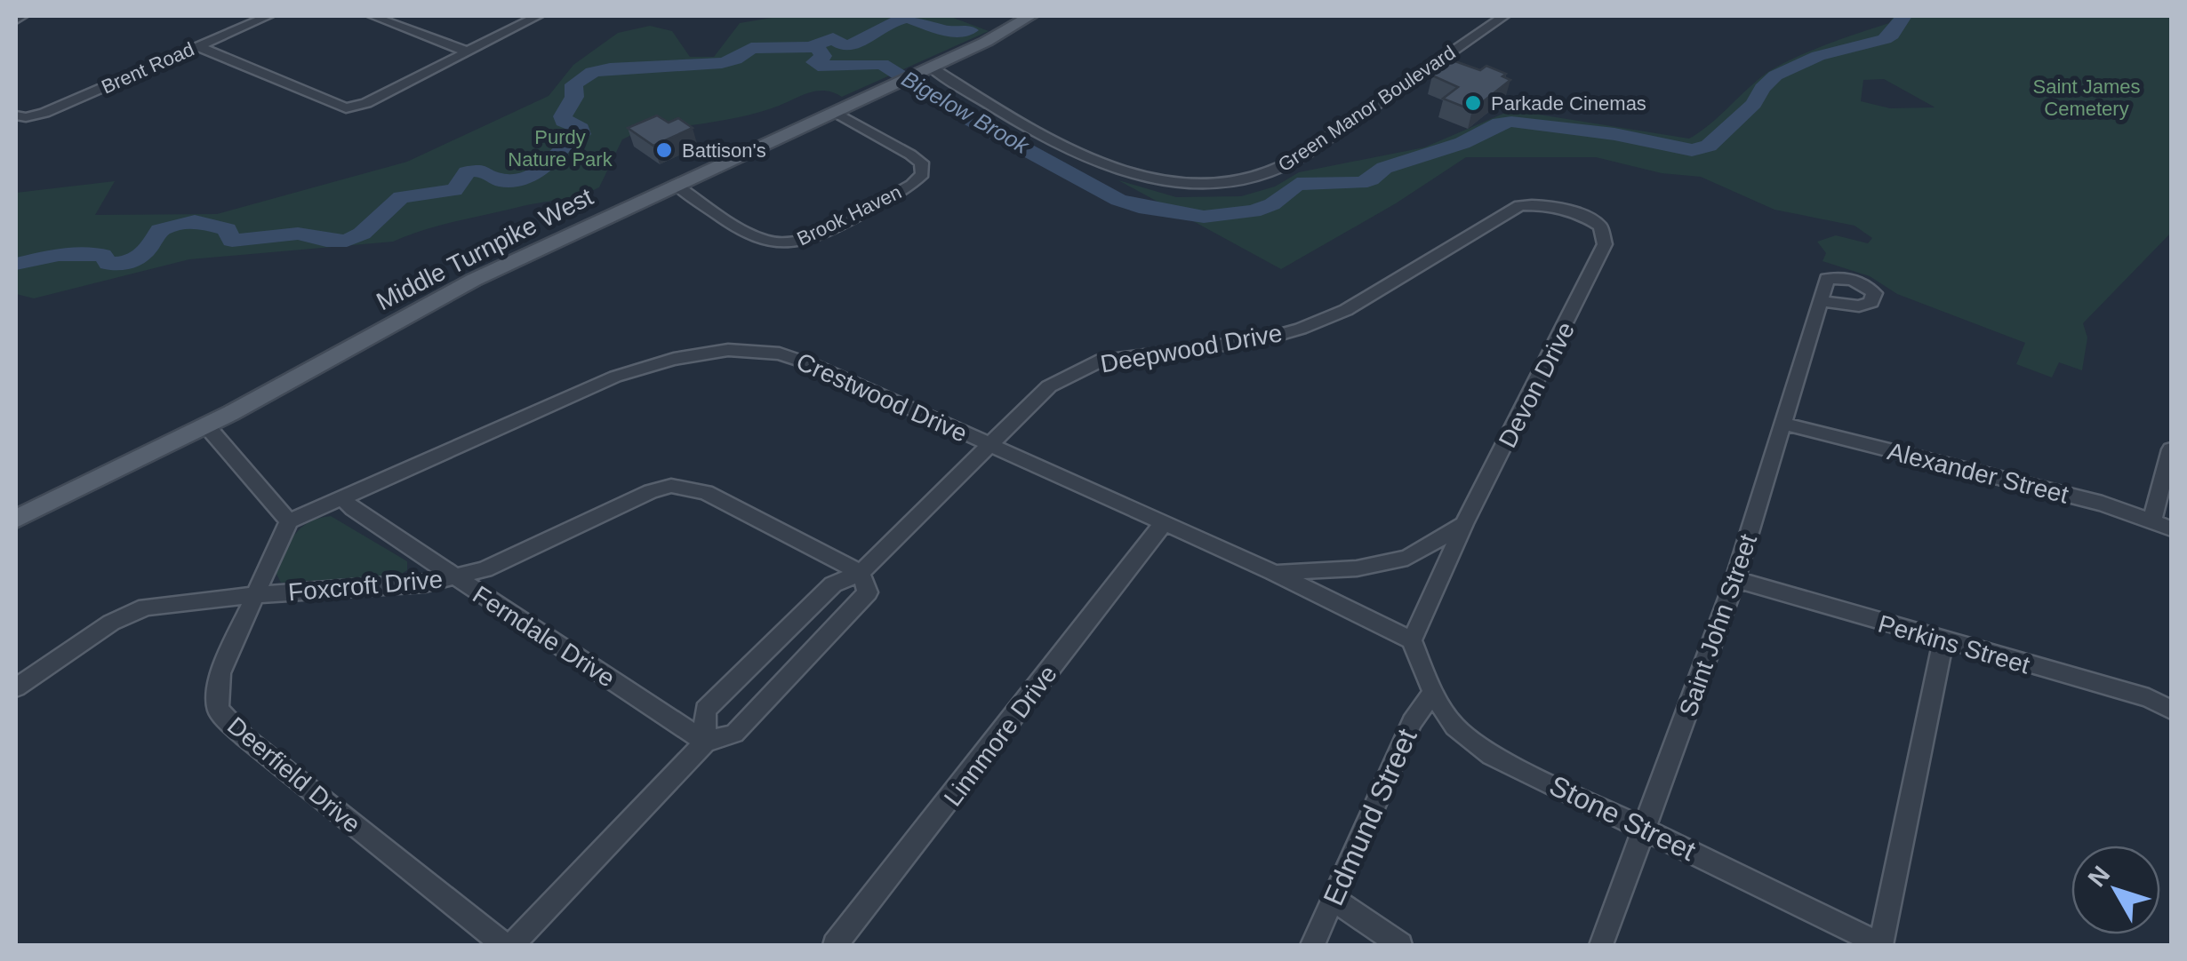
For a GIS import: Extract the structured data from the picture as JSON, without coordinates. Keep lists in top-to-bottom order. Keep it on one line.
{"streets":{"main road":["Middle Turnpike West"],"street":["Brent Road","Green Manor Boulevard","Brook Haven","Deepwood Drive","Devon Drive","Crestwood Drive","Alexander Street","Foxcroft Drive","Saint John Street","Ferndale Drive","Perkins Street","Linnmore Drive","Deerfield Drive","Edmund Street","Stone Street"]},"crossings":[["Green Manor Boulevard","Middle Turnpike West"],["Brook Haven","Middle Turnpike West"],["Deepwood Drive","Devon Drive"],["Deepwood Drive","Crestwood Drive"],["Deepwood Drive","Foxcroft Drive"],["Deepwood Drive","Ferndale Drive"],["Devon Drive","Crestwood Drive"],["Devon Drive","Stone Street"],["Crestwood Drive","Ferndale Drive"],["Crestwood Drive","Linnmore Drive"],["Crestwood Drive","Deerfield Drive"],["Crestwood Drive","Stone Street"],["Alexander Street","Saint John Street"],["Foxcroft Drive","Ferndale Drive"],["Foxcroft Drive","Deerfield Drive"],["Saint John Street","Perkins Street"],["Saint John Street","Stone Street"],["Edmund Street","Stone Street"]],"water":["Bigelow Brook"],"parks":["Saint James Cemetery","Purdy Nature Park"],"places":["Parkade Cinemas","Battison's"],"north":"top left"}
